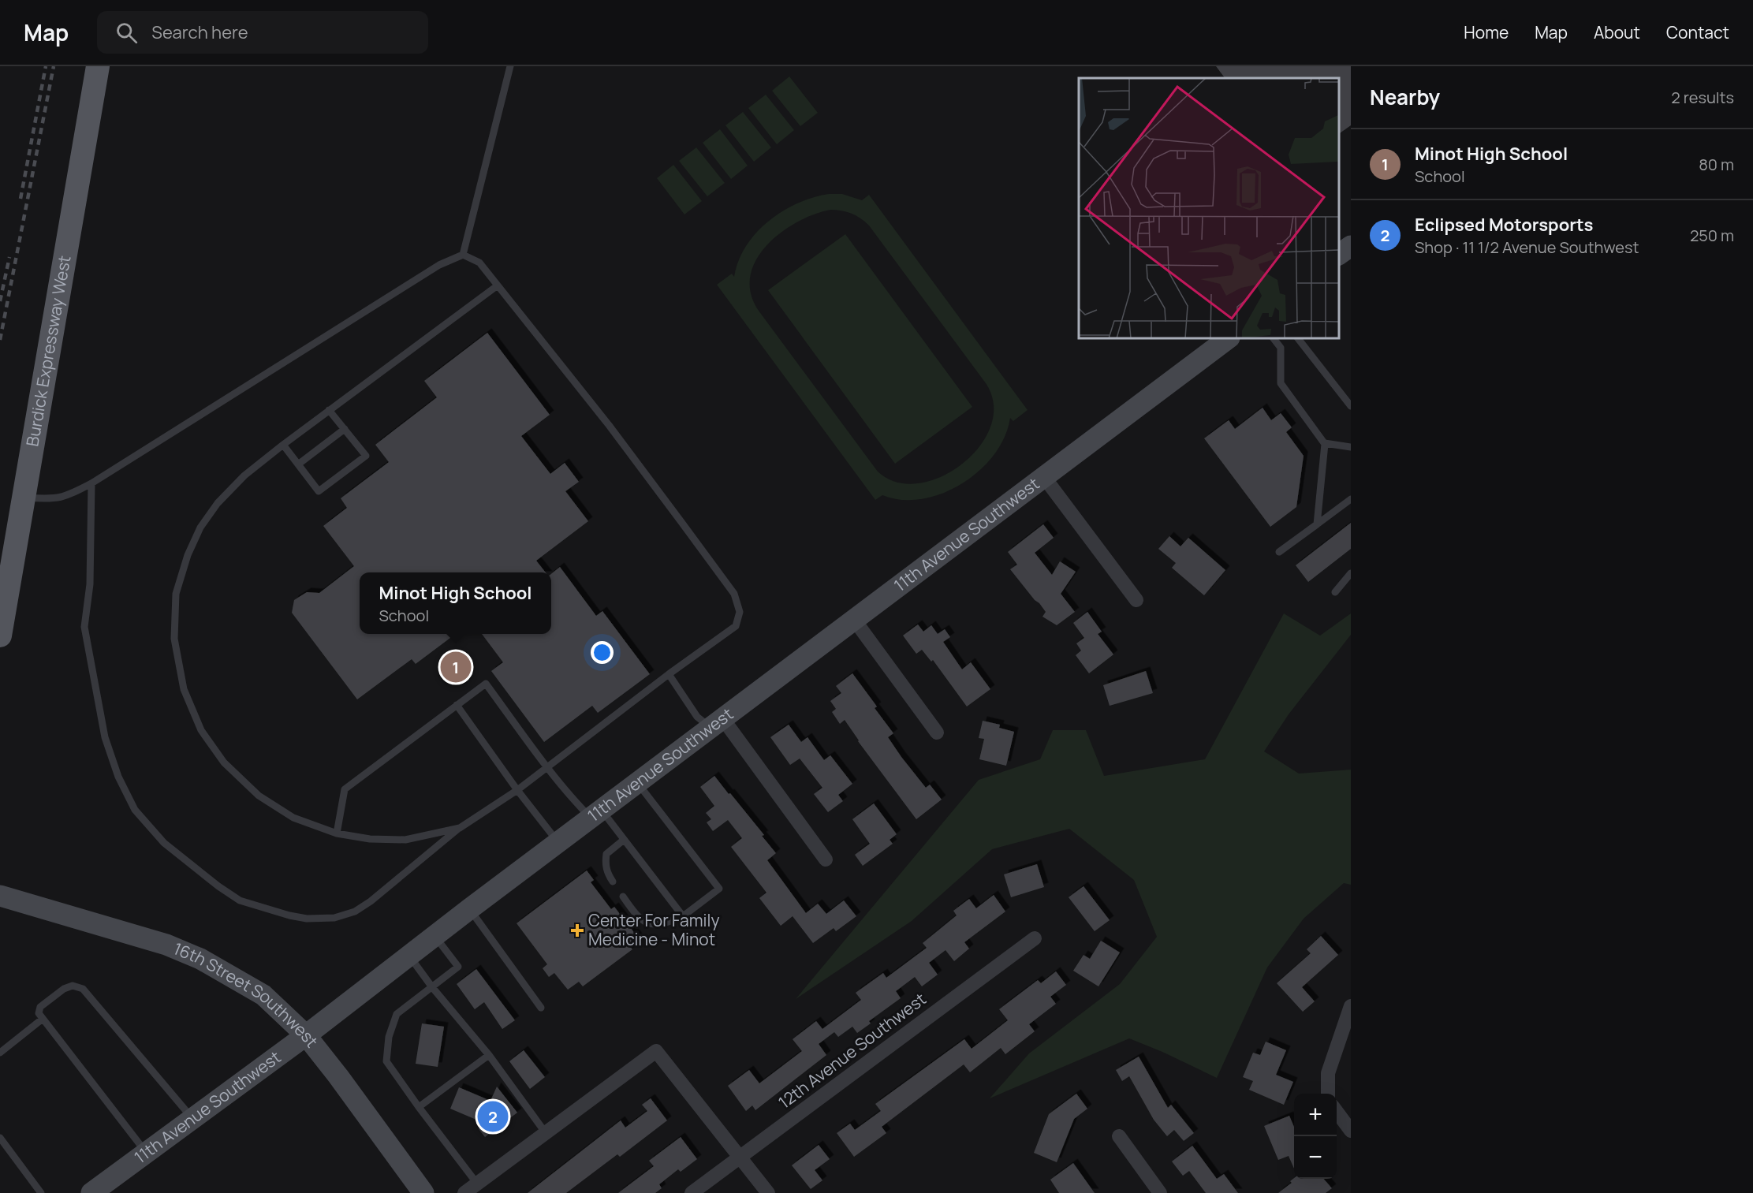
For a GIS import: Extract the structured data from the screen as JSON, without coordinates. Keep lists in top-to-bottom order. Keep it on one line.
{"streets":{"main road":["Burdick Expressway West"],"street":["11th Avenue Southwest","16th Street Southwest","12th Avenue Southwest"]},"crossings":[["11th Avenue Southwest","16th Street Southwest"]],"places":{"health":["Center For Family Medicine - Minot"]},"page":{"header":"Map","search":"Search here","nav":["Home","Map","About","Contact"],"heading":["Nearby","2 results"],"list":[{"mark":"1","name":"Minot High School","note":"School","value":"80 m"},{"mark":"2","name":"Eclipsed Motorsports","note":"Shop · 11 1/2 Avenue Southwest","value":"250 m"}],"popup":["Minot High School","School"],"pins":["1","2"],"map_buttons":["+","−"]}}
